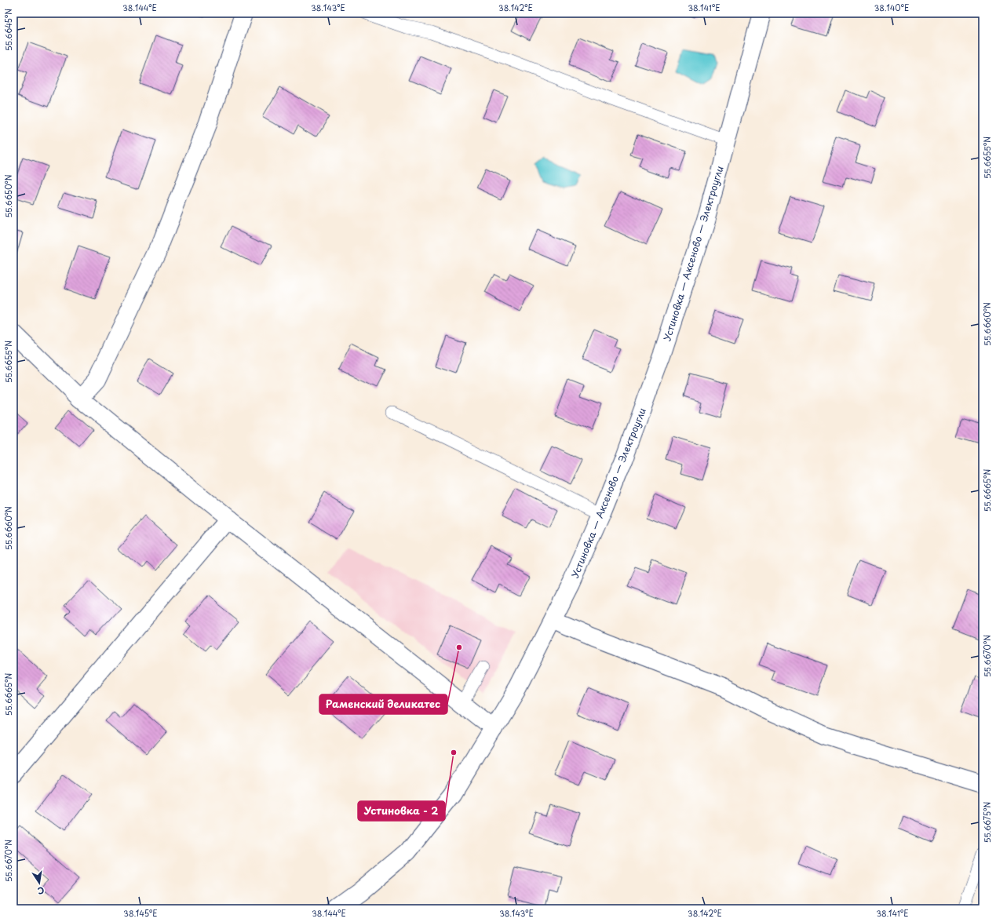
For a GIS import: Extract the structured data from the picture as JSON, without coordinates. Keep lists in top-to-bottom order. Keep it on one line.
{"streets":{"street":["Устиновка — Аксеново — Электроугли"]},"places":["Раменский деликатес","Устиновка - 2"],"north":"bottom","coordinates":["38.144°E","38.143°E","38.142°E","38.141°E","38.140°E","55.6645°N","55.6655°N","55.6650°N","55.6660°N","55.6665°N","55.6670°N","55.6675°N","38.145°E"]}
